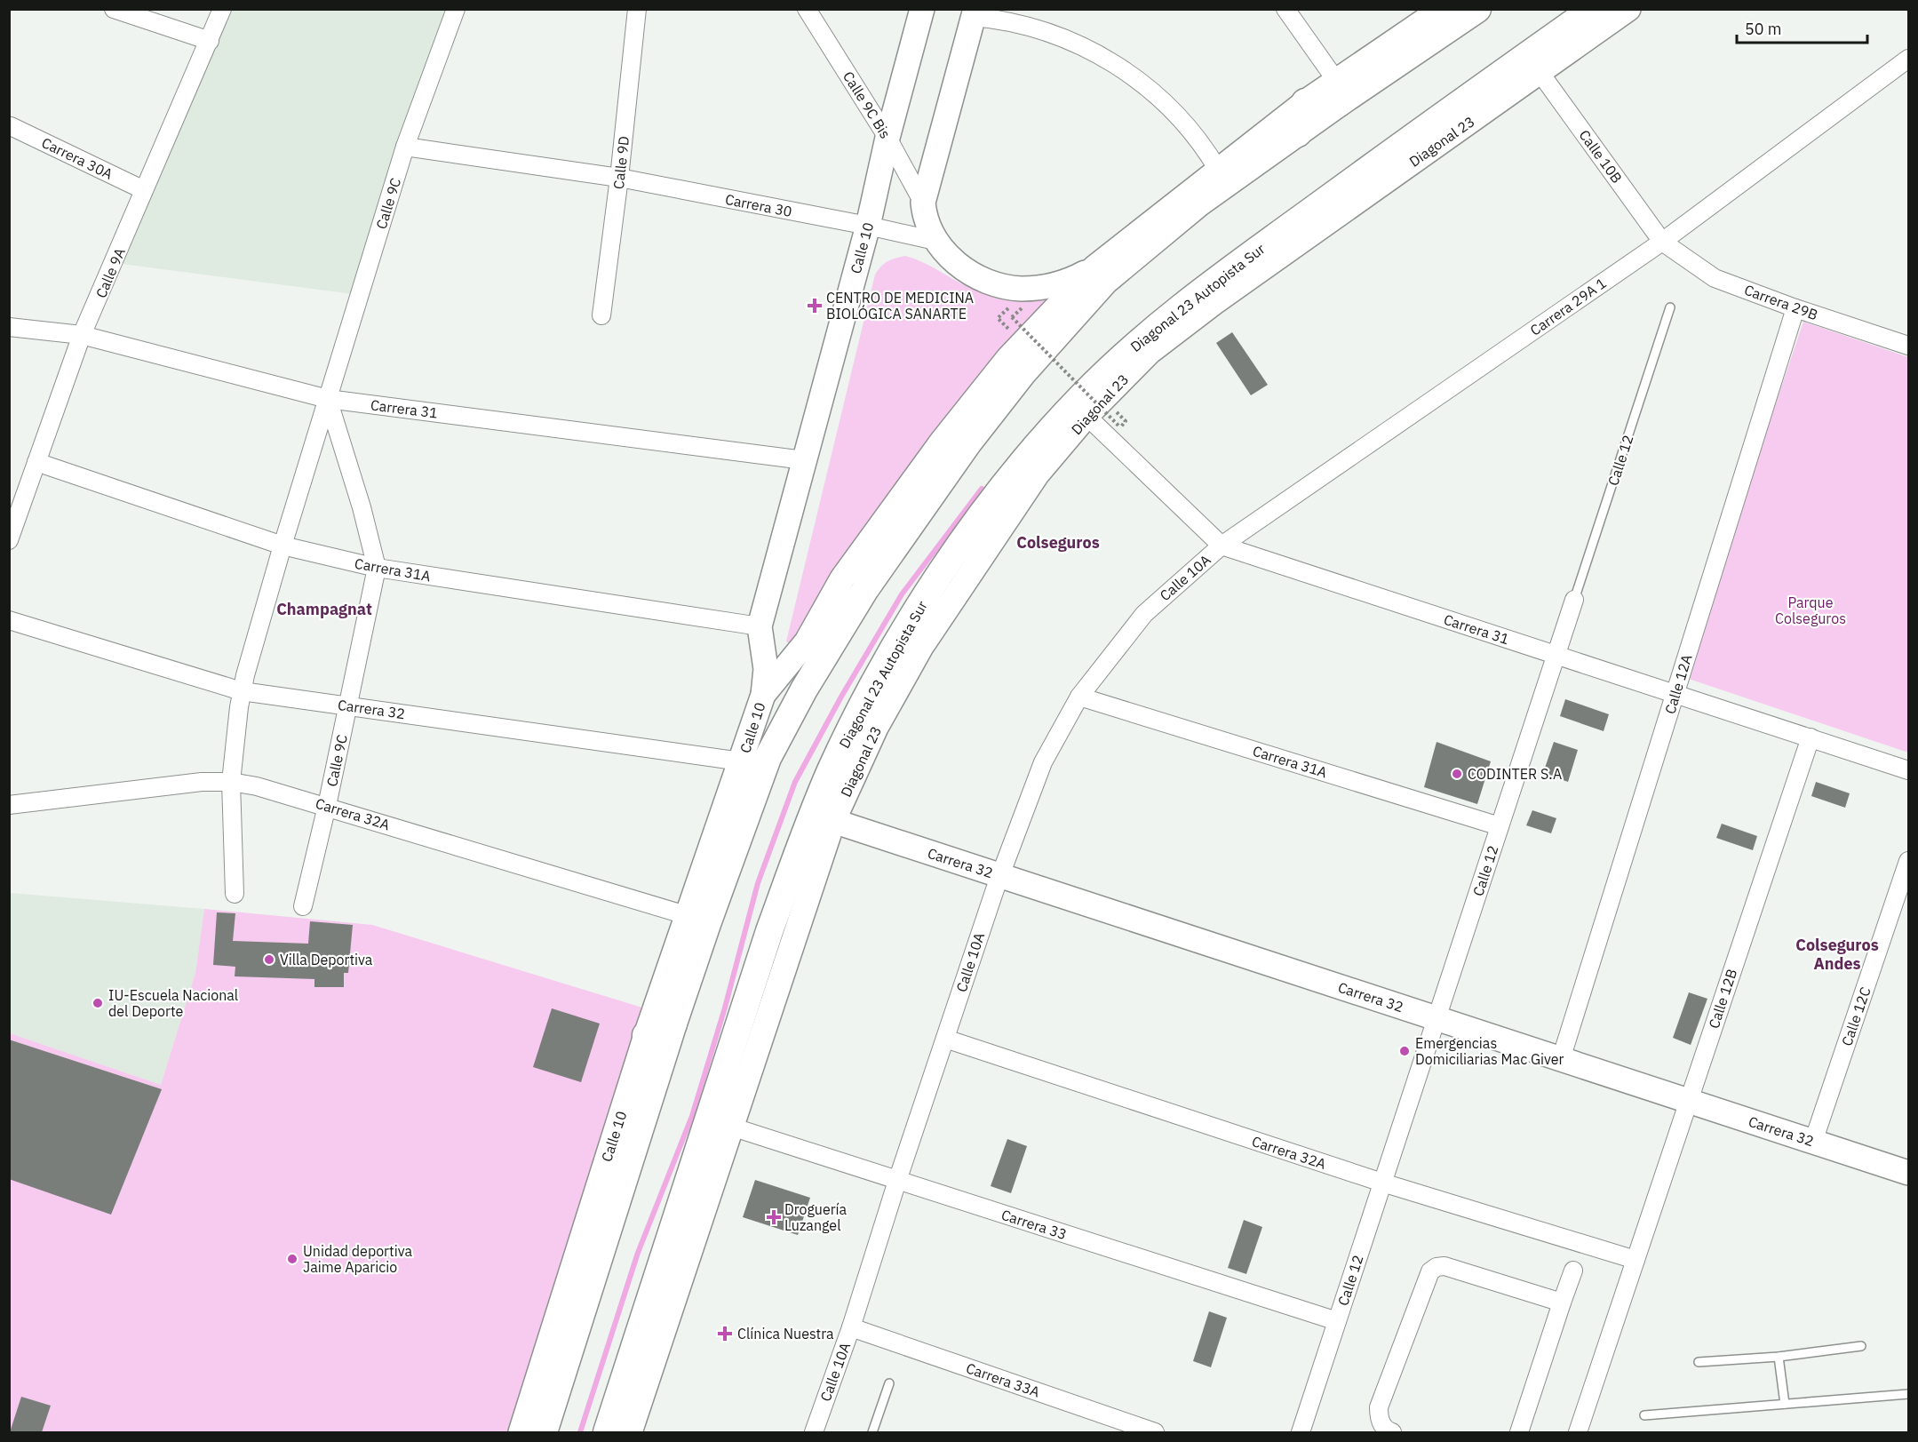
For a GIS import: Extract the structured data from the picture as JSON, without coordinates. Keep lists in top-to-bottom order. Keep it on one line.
{"streets":{"main road":["Calle 10","Diagonal 23 Autopista Sur"],"street":["Calle 9C Bis","Diagonal 23","Calle 10B","Carrera 30A","Calle 9D","Calle 9C","Carrera 30","Calle 9A","Carrera 29B","Carrera 29A 1","Carrera 31","Calle 12","Carrera 31A","Calle 10A","Calle 12A","Carrera 32","Carrera 32A","Calle 12B","Calle 12C","Carrera 33","Carrera 33A"]},"crossings":[["Calle 9C Bis","Calle 10"],["Diagonal 23","Calle 10B"],["Diagonal 23","Diagonal 23 Autopista Sur"],["Diagonal 23","Carrera 31"],["Diagonal 23","Carrera 32"],["Calle 10B","Carrera 29B"],["Calle 10B","Carrera 29A 1"],["Carrera 30A","Calle 9A"],["Calle 9D","Carrera 30"],["Calle 9C","Carrera 30"],["Calle 9C","Carrera 31"],["Calle 9C","Carrera 31A"],["Calle 9C","Carrera 32"],["Calle 9C","Carrera 32A"],["Carrera 30","Calle 10"],["Calle 10","Carrera 31"],["Calle 10","Carrera 31A"],["Calle 10","Carrera 32"],["Calle 10","Carrera 32A"],["Calle 9A","Carrera 31"],["Calle 9A","Carrera 31A"],["Carrera 29B","Carrera 29A 1"],["Carrera 29B","Calle 12A"],["Carrera 29A 1","Carrera 31"],["Carrera 29A 1","Calle 10A"],["Carrera 31","Calle 12"],["Carrera 31","Calle 10A"],["Carrera 31","Calle 12A"],["Carrera 31","Calle 12B"],["Calle 12","Carrera 31A"],["Calle 12","Carrera 32"],["Calle 12","Carrera 32A"],["Calle 12","Carrera 33"],["Carrera 31A","Calle 10A"],["Calle 10A","Carrera 32"],["Calle 10A","Carrera 32A"],["Calle 10A","Carrera 33"],["Calle 10A","Carrera 33A"],["Calle 12A","Carrera 32"],["Carrera 32","Calle 12B"],["Carrera 32","Calle 12C"],["Carrera 32A","Calle 12B"]],"districts":["Colseguros","Champagnat","Colseguros Andes"],"parks":["Parque Colseguros"],"places":{"health":["CENTRO DE MEDICINA BIOLÓGICA SANARTE","Droguería Luzangel","Clínica Nuestra"],"other":["CODINTER S.A","Villa Deportiva","IU-Escuela Nacional del Deporte","Emergencias Domiciliarias Mac Giver","Unidad deportiva Jaime Aparicio"]},"scale_bar":"50 m"}
